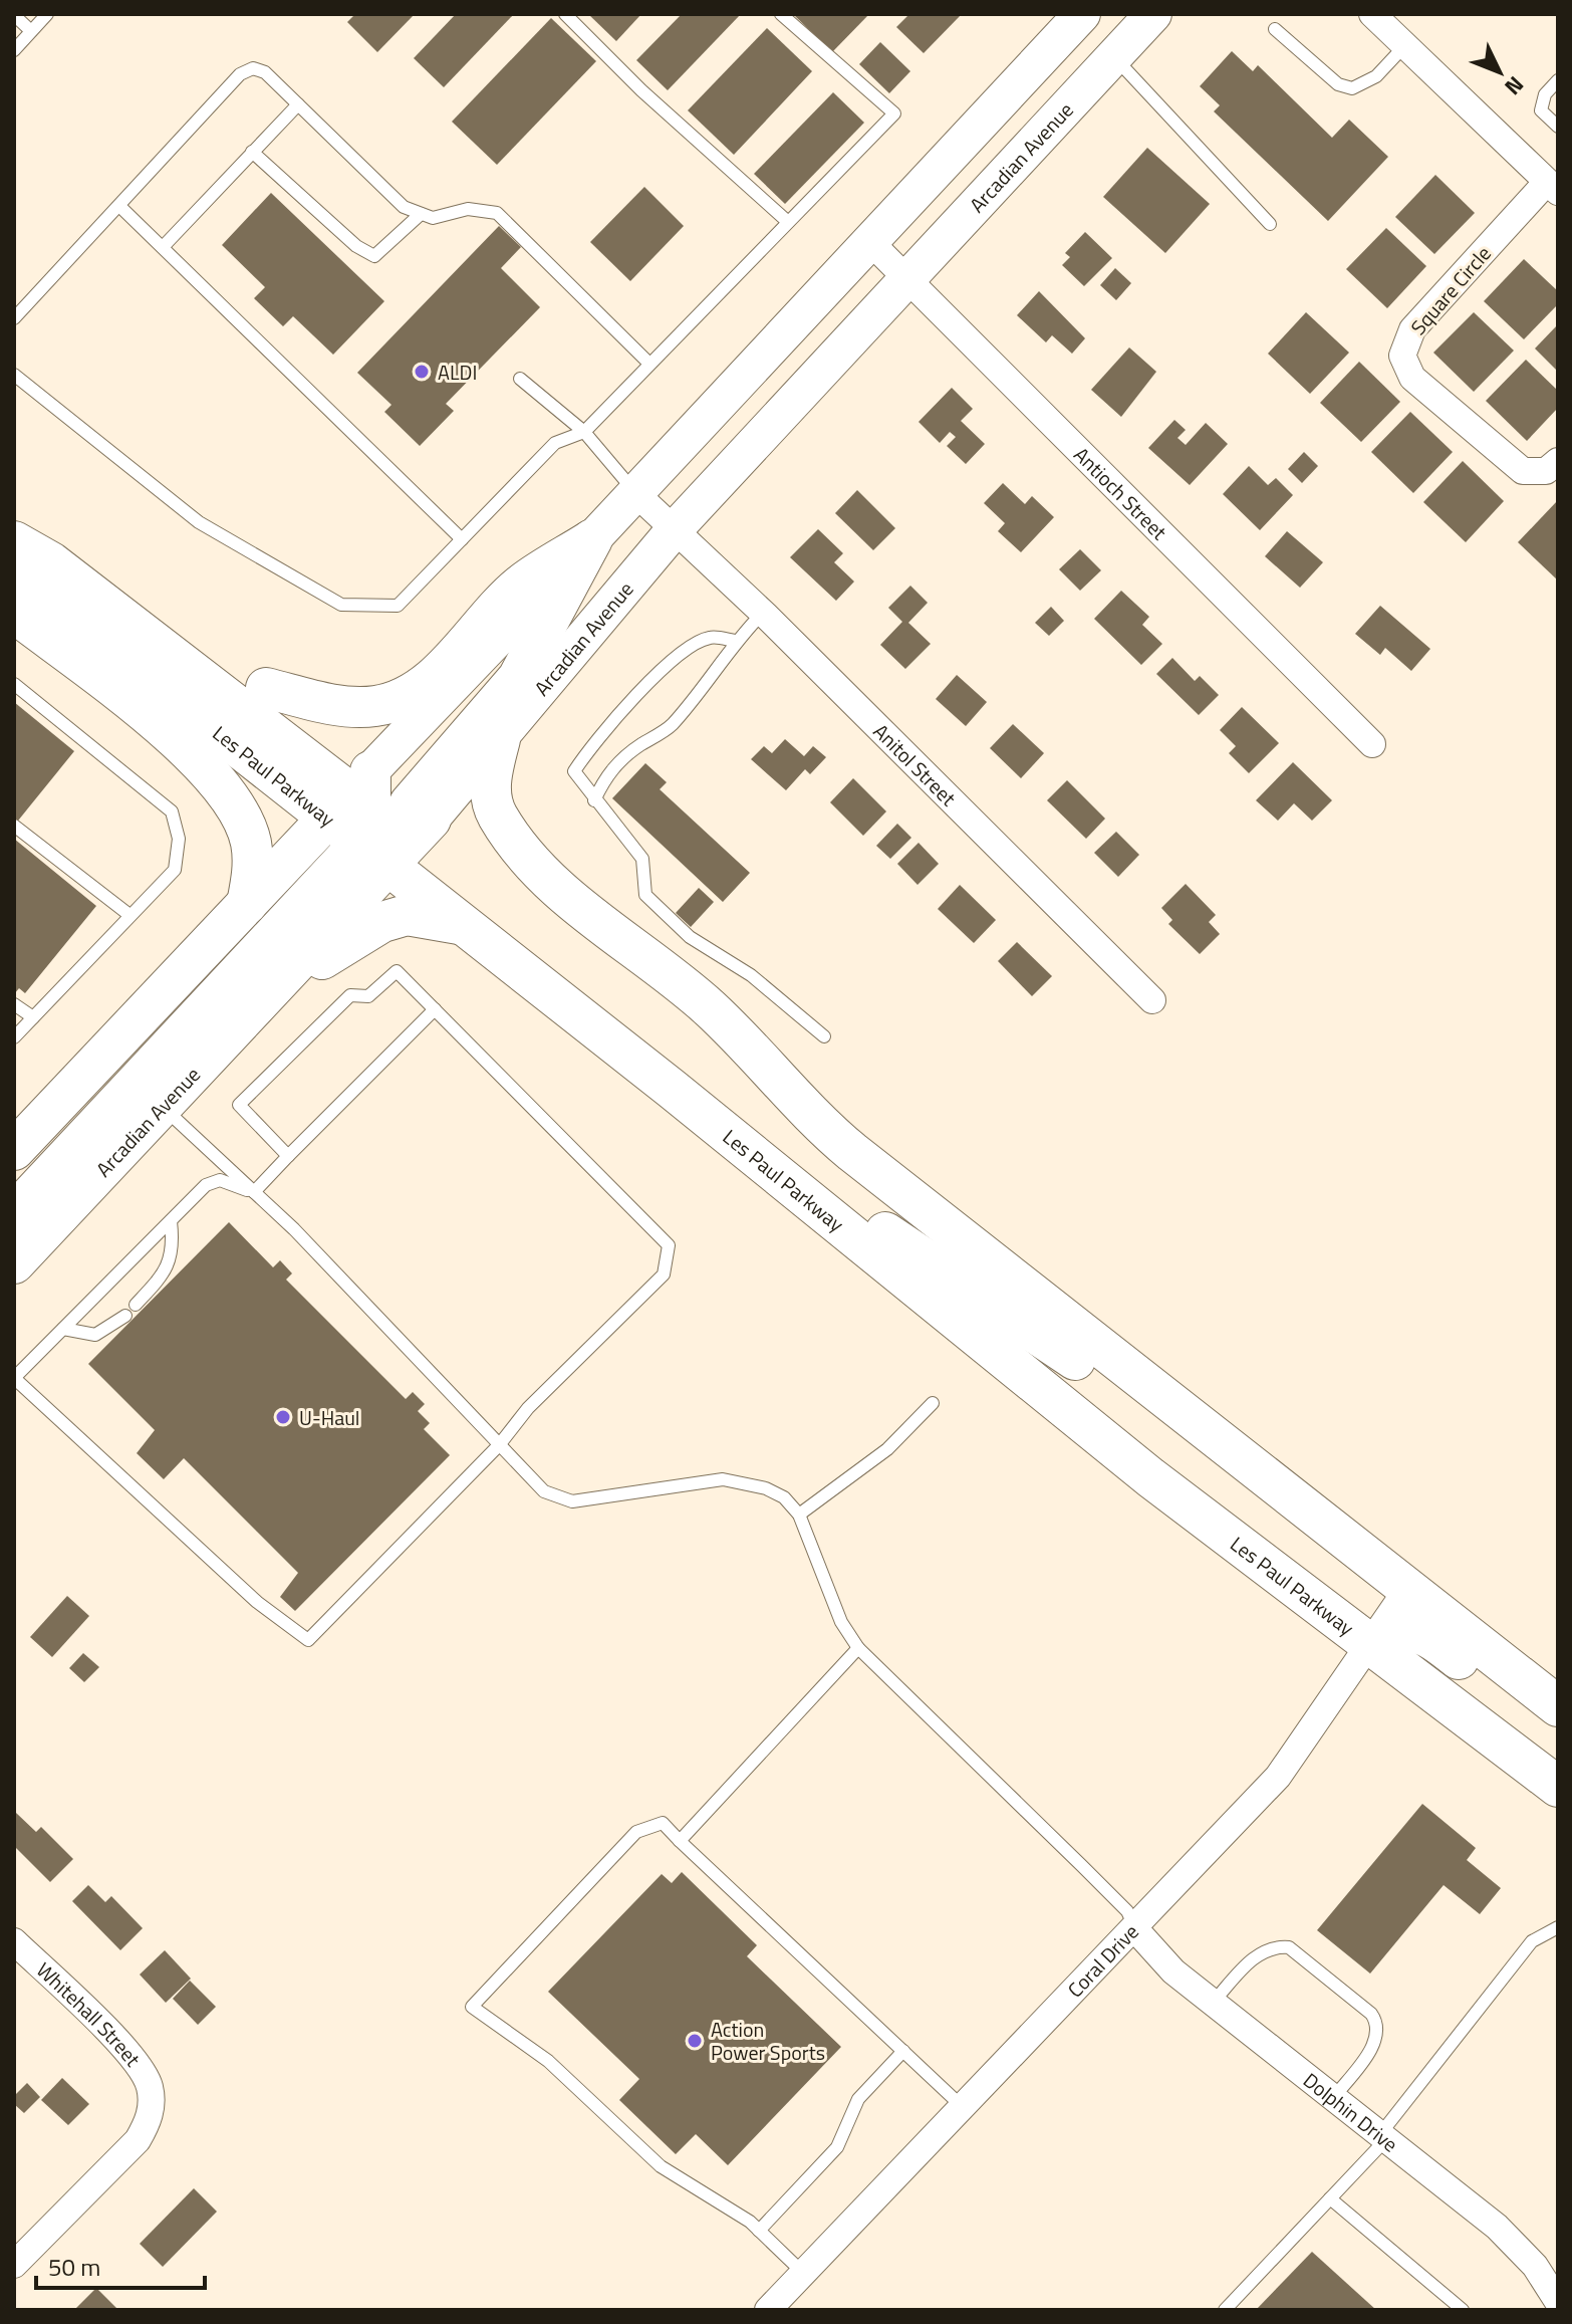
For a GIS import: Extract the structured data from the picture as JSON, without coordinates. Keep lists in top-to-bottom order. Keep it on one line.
{"streets":{"main road":["Arcadian Avenue","Les Paul Parkway"],"street":["Square Circle","Antioch Street","Anitol Street","Coral Drive","Whitehall Street","Dolphin Drive"]},"crossings":[["Arcadian Avenue","Antioch Street"],["Arcadian Avenue","Anitol Street"],["Arcadian Avenue","Les Paul Parkway"],["Les Paul Parkway","Coral Drive"],["Coral Drive","Dolphin Drive"]],"places":["ALDI","U-Haul","Action Power Sports"],"scale_bar":"50 m","north":"bottom right"}
